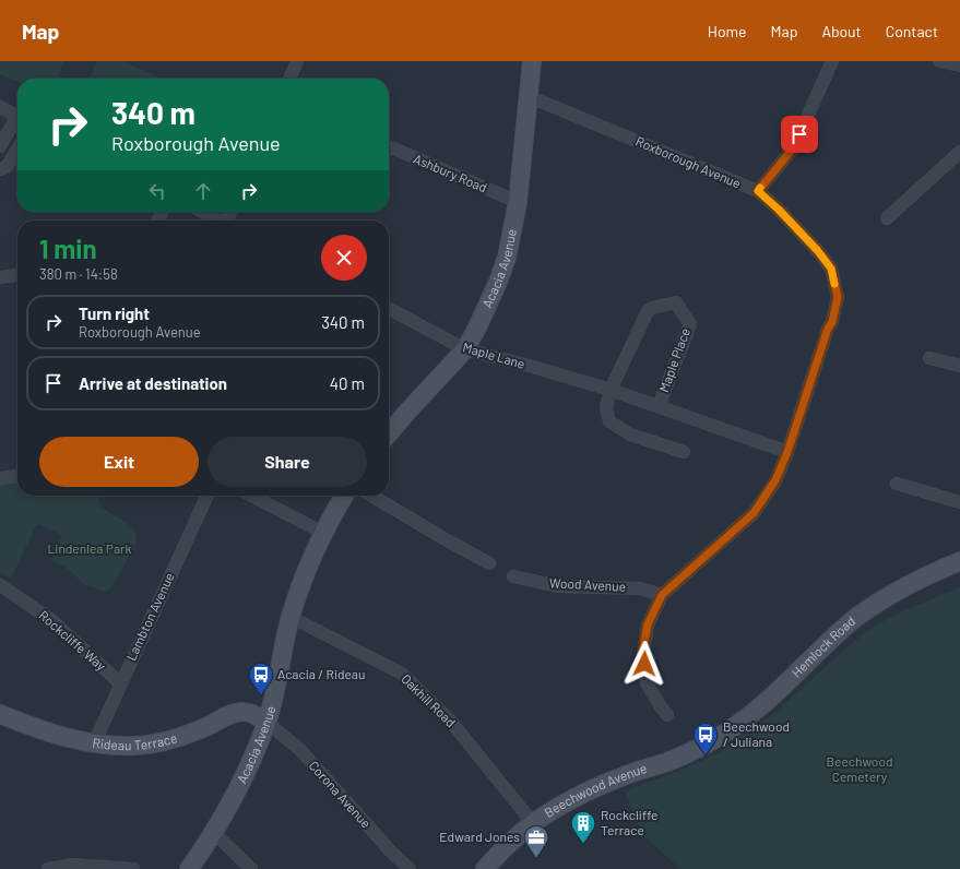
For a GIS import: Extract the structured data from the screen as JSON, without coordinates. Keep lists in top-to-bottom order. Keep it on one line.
{"streets":{"street":["Roxborough Avenue","Ashbury Road","Acacia Avenue","Maple Lane","Maple Place","Wood Avenue","Lambton Avenue","Rockcliffe Way","Hemlock Road","Oakhill Road","Rideau Terrace","Beechwood Avenue","Corona Avenue"]},"crossings":[["Roxborough Avenue","Acacia Avenue"],["Ashbury Road","Acacia Avenue"],["Acacia Avenue","Maple Lane"],["Acacia Avenue","Oakhill Road"],["Acacia Avenue","Rideau Terrace"],["Acacia Avenue","Corona Avenue"],["Maple Lane","Maple Place"],["Lambton Avenue","Rockcliffe Way"],["Lambton Avenue","Rideau Terrace"],["Hemlock Road","Beechwood Avenue"],["Oakhill Road","Beechwood Avenue"],["Rideau Terrace","Corona Avenue"]],"parks":["Lindenlea Park","Beechwood Cemetery"],"places":{"bus stop":["Acacia / Rideau","Beechwood / Juliana"],"building":["Rockcliffe Terrace"],"office":["Edward Jones"]},"page":{"header":"Map","nav":["Home","Map","About","Contact"],"turn":["340 m","Roxborough Avenue"],"heading":["1 min","380 m · 14:58"],"list":[{"name":"Turn right","note":"Roxborough Avenue","value":"340 m"},{"name":"Arrive at destination","value":"40 m"}],"buttons":["Exit","Share"]}}
